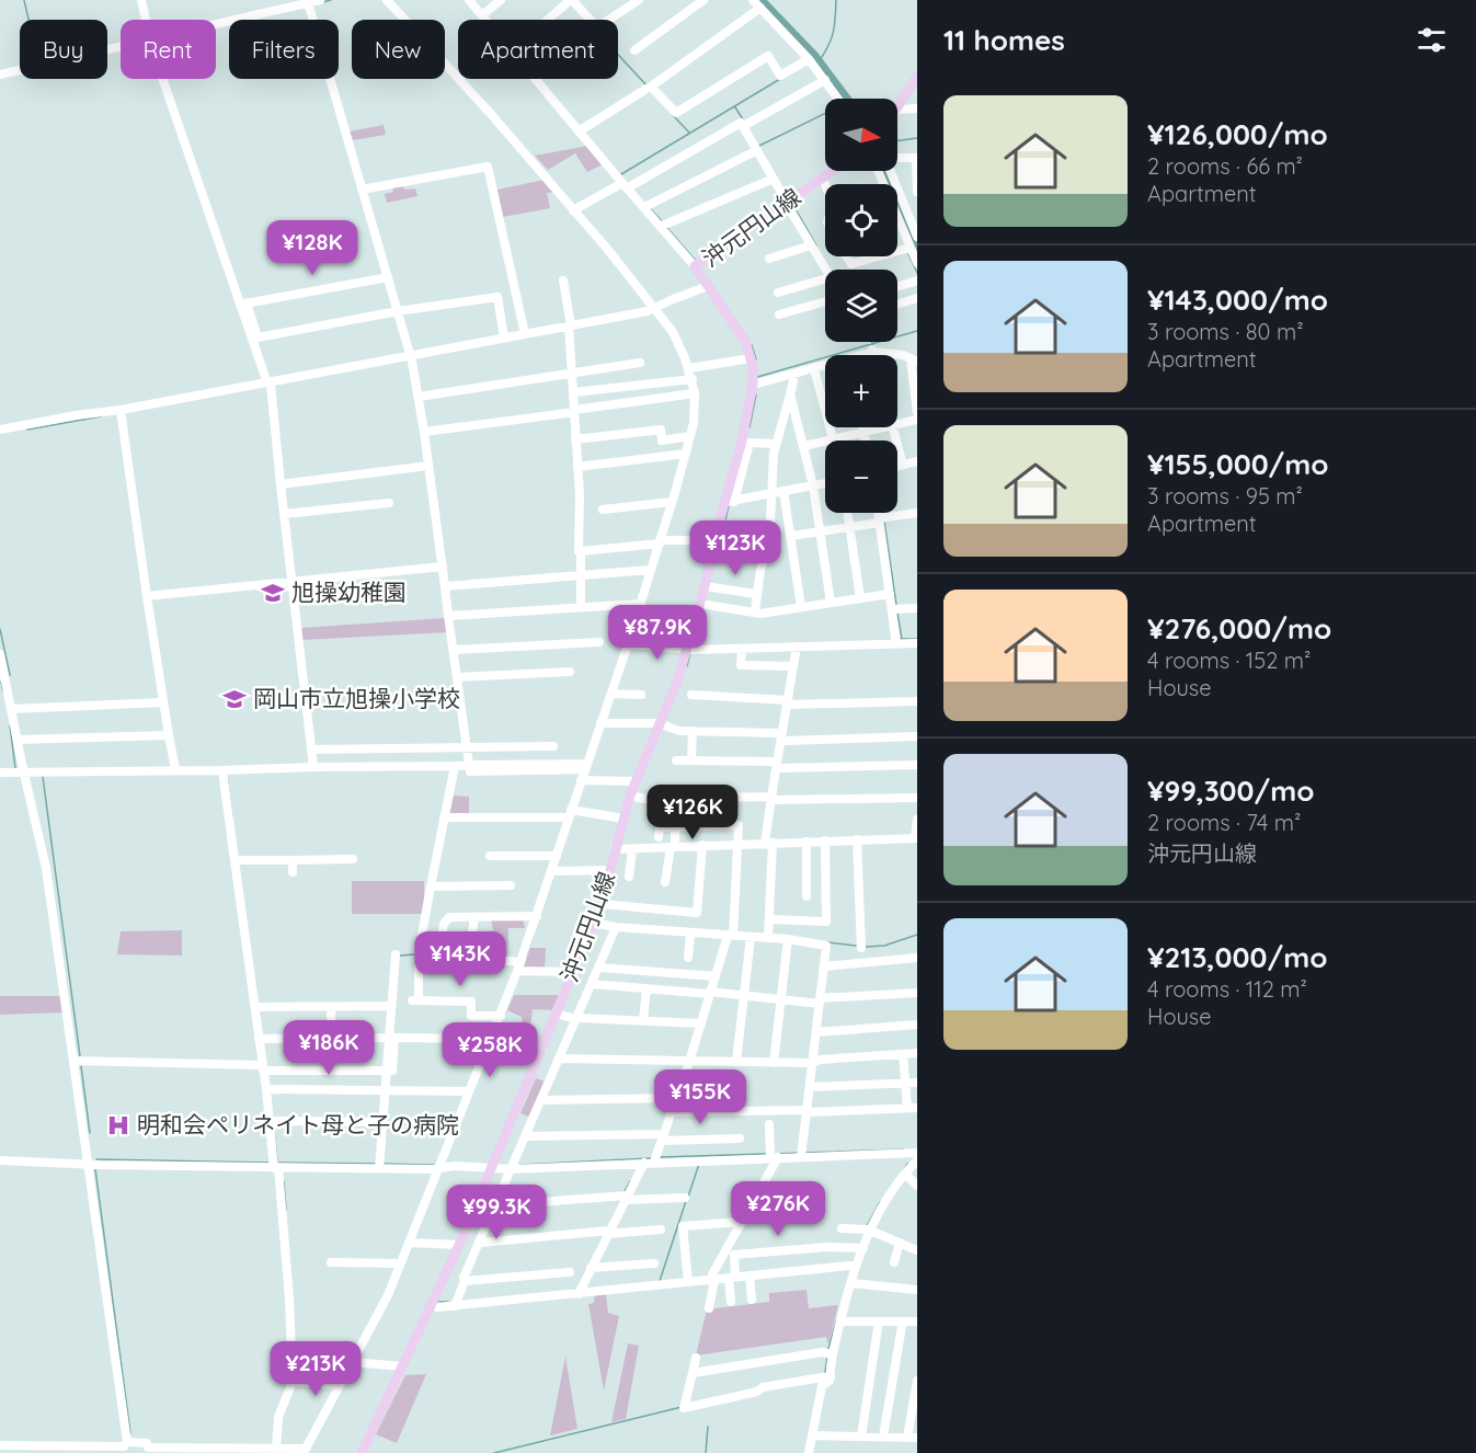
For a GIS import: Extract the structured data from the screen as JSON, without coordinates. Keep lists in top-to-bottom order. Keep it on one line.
{"streets":{"main road":["沖元円山線"]},"places":{"school or university":["旭操幼稚園","岡山市立旭操小学校"],"hospital":["明和会ペリネイト母と子の病院"]},"north":"right","page":{"heading":"11 homes","chip":["Buy","Rent","Filters","New","Apartment"],"list":[{"name":"¥126,000/mo","note":"2 rooms · 66 m² · Apartment"},{"name":"¥143,000/mo","note":"3 rooms · 80 m² · Apartment"},{"name":"¥155,000/mo","note":"3 rooms · 95 m² · Apartment"},{"name":"¥276,000/mo","note":"4 rooms · 152 m² · House"},{"name":"¥99,300/mo","note":"2 rooms · 74 m² · 沖元円山線"},{"name":"¥213,000/mo","note":"4 rooms · 112 m² · House"}],"map_buttons":["+","−"],"price":["¥128K","¥123K","¥87.9K","¥126K","¥143K","¥186K","¥258K","¥155K","¥276K","¥99.3K","¥213K"]}}
